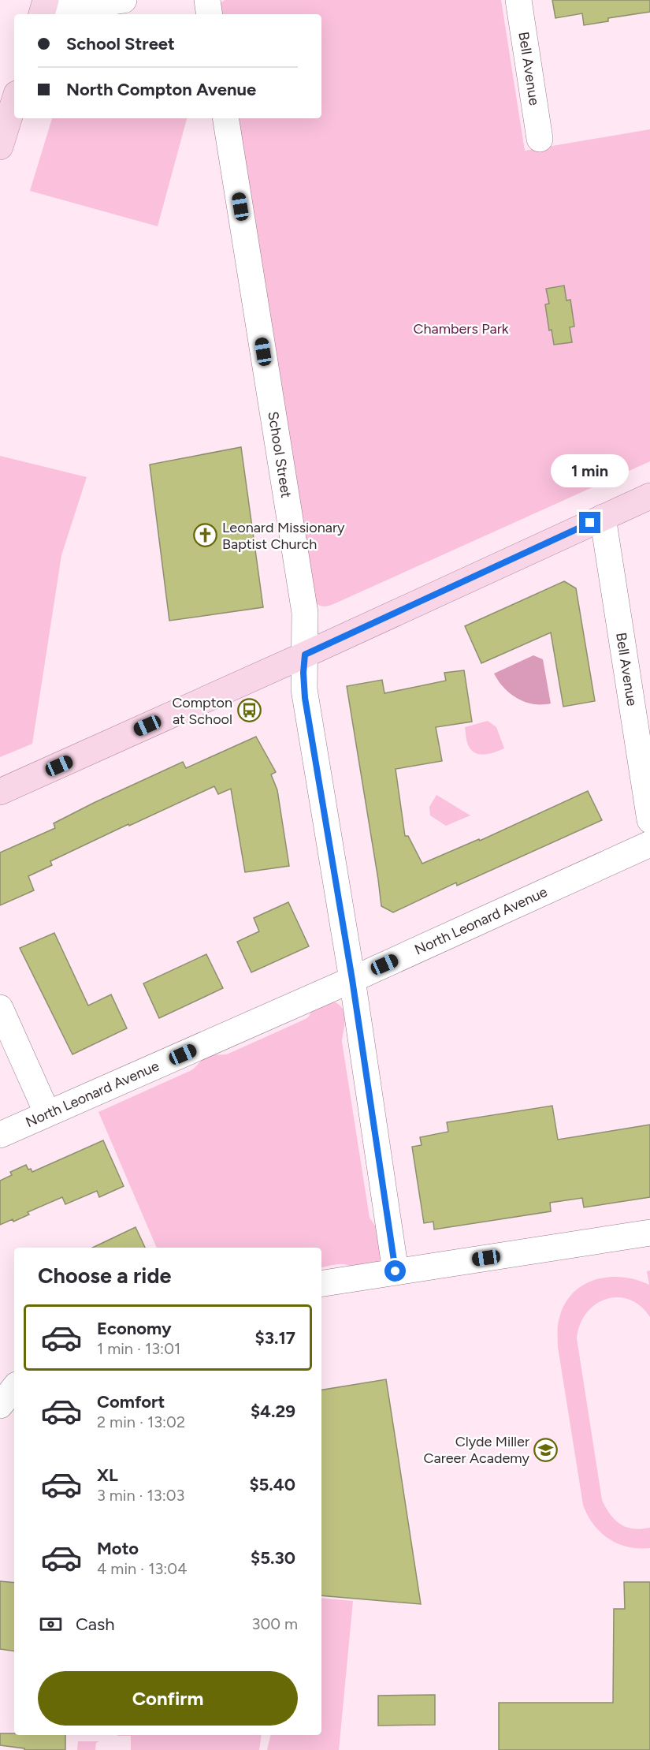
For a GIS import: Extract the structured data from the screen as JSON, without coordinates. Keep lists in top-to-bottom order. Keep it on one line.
{"streets":{"street":["Bell Avenue","School Street","North Leonard Avenue"]},"crossings":[["School Street","North Leonard Avenue"]],"parks":["Chambers Park"],"places":{"church":["Leonard Missionary Baptist Church"],"bus stop":["Compton at School"],"school or university":["Clyde Miller Career Academy"]},"page":{"banner":["School Street","North Compton Avenue"],"bubble":"1 min","heading":"Choose a ride","list":[{"name":"Economy","note":"1 min · 13:01","value":"$3.17"},{"name":"Comfort","note":"2 min · 13:02","value":"$4.29"},{"name":"XL","note":"3 min · 13:03","value":"$5.40"},{"name":"Moto","note":"4 min · 13:04","value":"$5.30"}],"pay":["Cash","300 m"],"buttons":"Confirm"}}
